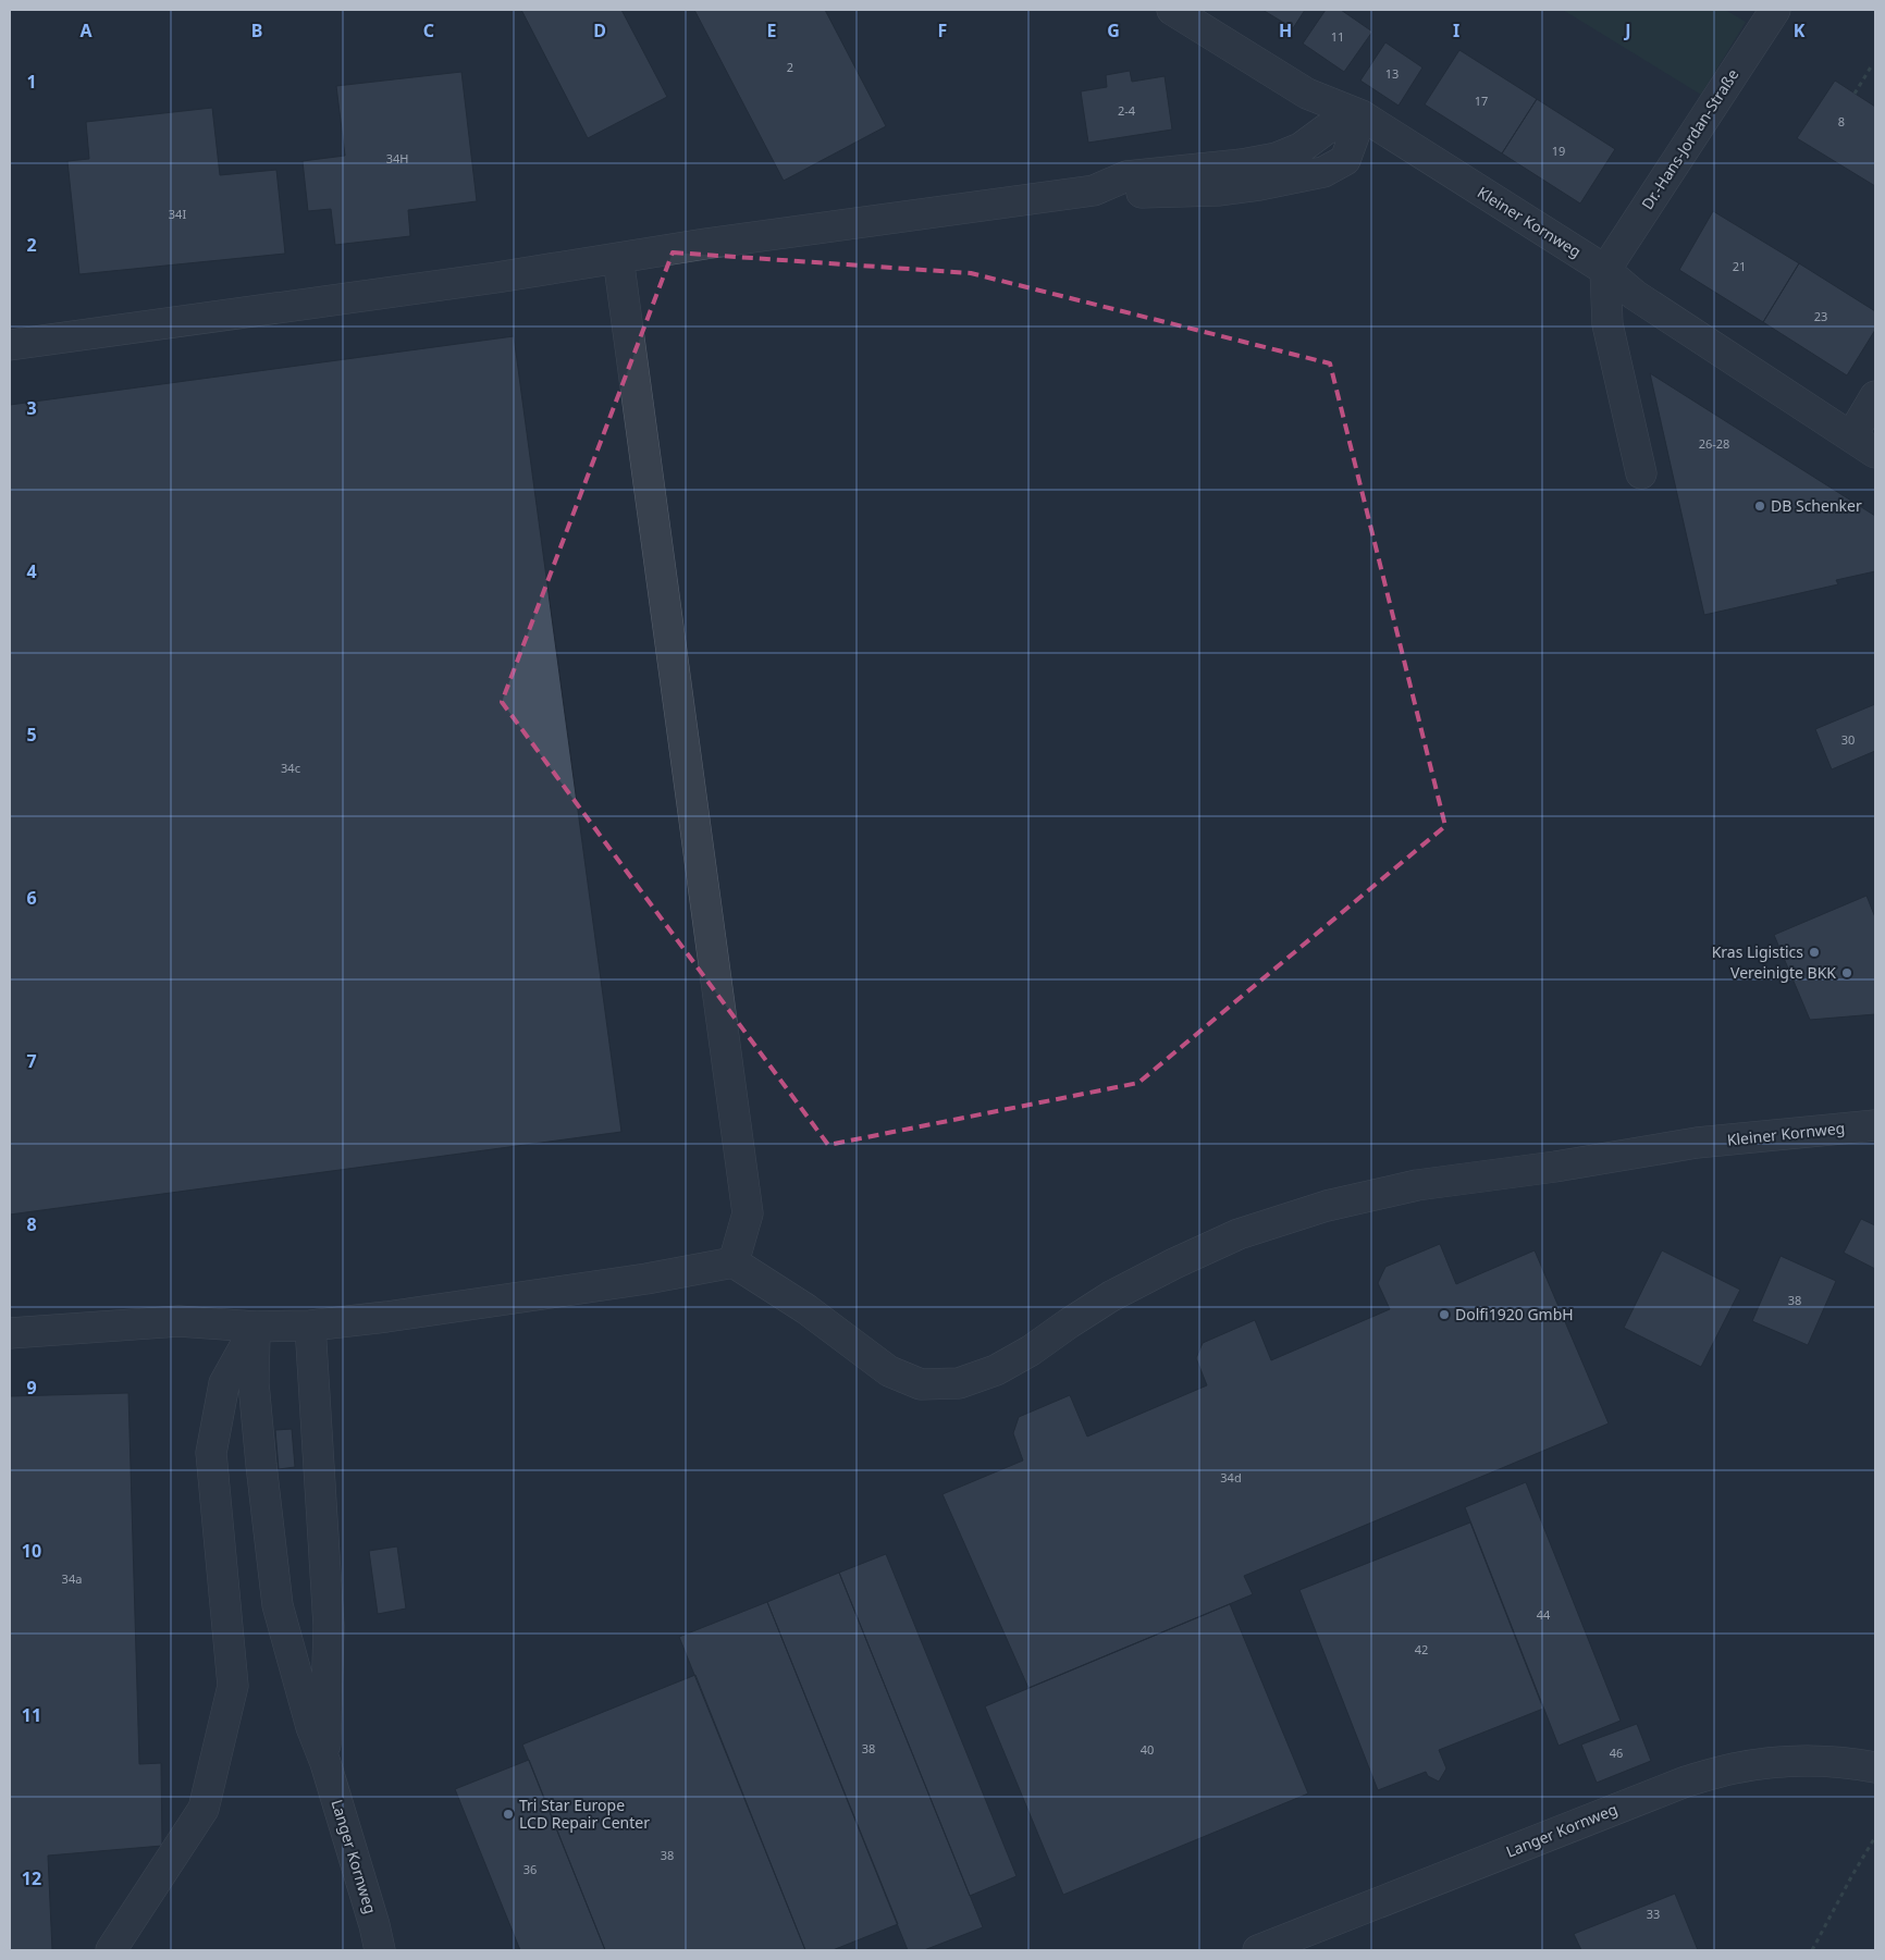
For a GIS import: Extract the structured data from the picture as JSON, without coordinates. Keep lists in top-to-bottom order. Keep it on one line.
{"streets":{"street":["Dr.-Hans-Jordan-Straße","Kleiner Kornweg","Langer Kornweg"]},"crossings":[["Dr.-Hans-Jordan-Straße","Kleiner Kornweg"]],"places":["DB Schenker","Kras Ligistics","Vereinigte BKK","Dolfi1920 GmbH","Tri Star Europe LCD Repair Center"],"house_numbers":["11","2","13","17","2-4","8","19","34H","34I","21","23","26-28","30","34c","38","34d","34a","44","42","38","40","46","38","36","33"],"grid":{"columns":["A","B","C","D","E","F","G","H","I","J","K"],"rows":["1","2","3","4","5","6","7","8","9","10","11","12"]}}
